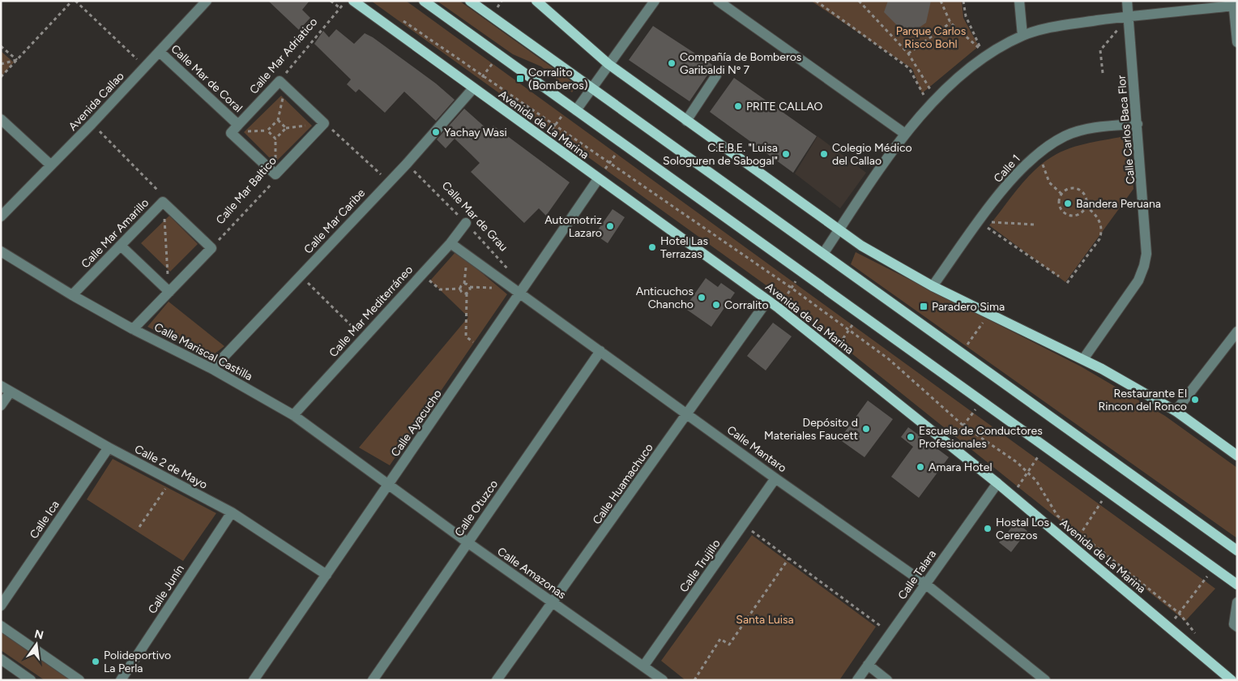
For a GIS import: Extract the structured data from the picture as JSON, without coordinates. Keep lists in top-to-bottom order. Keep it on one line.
{"streets":{"main road":["Avenida de La Marina"],"street":["Calle Mar Adriatico","Calle Mar de Coral","Avenida Callao","Calle Carlos Baca Flor","Calle 1","Calle Mar Baltico","Calle Mar Caribe","Calle Mar Amarillo","Calle Mar Mediterráneo","Calle Mariscal Castilla","Calle Ayacucho","Calle Mantaro","Calle 2 de Mayo","Calle Huamachuco","Calle Otuzco","Calle Ica","Calle Trujillo","Calle Amazonas","Calle Talara","Calle Junín"],"path":["Calle Mar de Grau"]},"crossings":[["Calle Mar Adriatico","Calle Mar de Coral"],["Calle Mar de Coral","Avenida Callao"],["Calle Mar de Coral","Calle Mar Baltico"],["Avenida de La Marina","Calle Mar Caribe"],["Avenida de La Marina","Calle Ayacucho"],["Avenida de La Marina","Calle Huamachuco"],["Avenida de La Marina","Calle Talara"],["Calle Carlos Baca Flor","Calle 1"],["Calle Mar Baltico","Calle Mar Amarillo"],["Calle Mar de Grau","Calle Mar Caribe"],["Calle Mar de Grau","Calle Mar Mediterráneo"],["Calle Mar Caribe","Calle Mariscal Castilla"],["Calle Mar Amarillo","Calle Mariscal Castilla"],["Calle Mar Mediterráneo","Calle Mariscal Castilla"],["Calle Mar Mediterráneo","Calle Mantaro"],["Calle Mariscal Castilla","Calle Ayacucho"],["Calle Mariscal Castilla","Calle Amazonas"],["Calle Ayacucho","Calle Mantaro"],["Calle Ayacucho","Calle 2 de Mayo"],["Calle Ayacucho","Calle Amazonas"],["Calle Mantaro","Calle Huamachuco"],["Calle Mantaro","Calle Otuzco"],["Calle Mantaro","Calle Trujillo"],["Calle Mantaro","Calle Talara"],["Calle 2 de Mayo","Calle Ica"],["Calle 2 de Mayo","Calle Junín"],["Calle Huamachuco","Calle Amazonas"],["Calle Otuzco","Calle Amazonas"],["Calle Trujillo","Calle Amazonas"]],"parks":["Parque Carlos Risco Bohl","Santa Luisa"],"places":{"other":["Compañía de Bomberos Garibaldi Nº 7","PRITE CALLAO","Yachay Wasi","C.E.B.E. \"Luisa Sologuren de Sabogal\"","Colegio Médico del Callao","Bandera Peruana","Automotriz Lazaro","Hotel Las Terrazas","Anticuchos Chancho","Corralito","Restaurante El Rincon del Ronco","Depósito d Materiales Faucett","Escuela de Conductores Profesionales","Amara Hotel","Hostal Los Cerezos","Polideportivo La Perla"],"transit":["Corralito (Bomberos)","Paradero Sima"]},"north":"top"}
